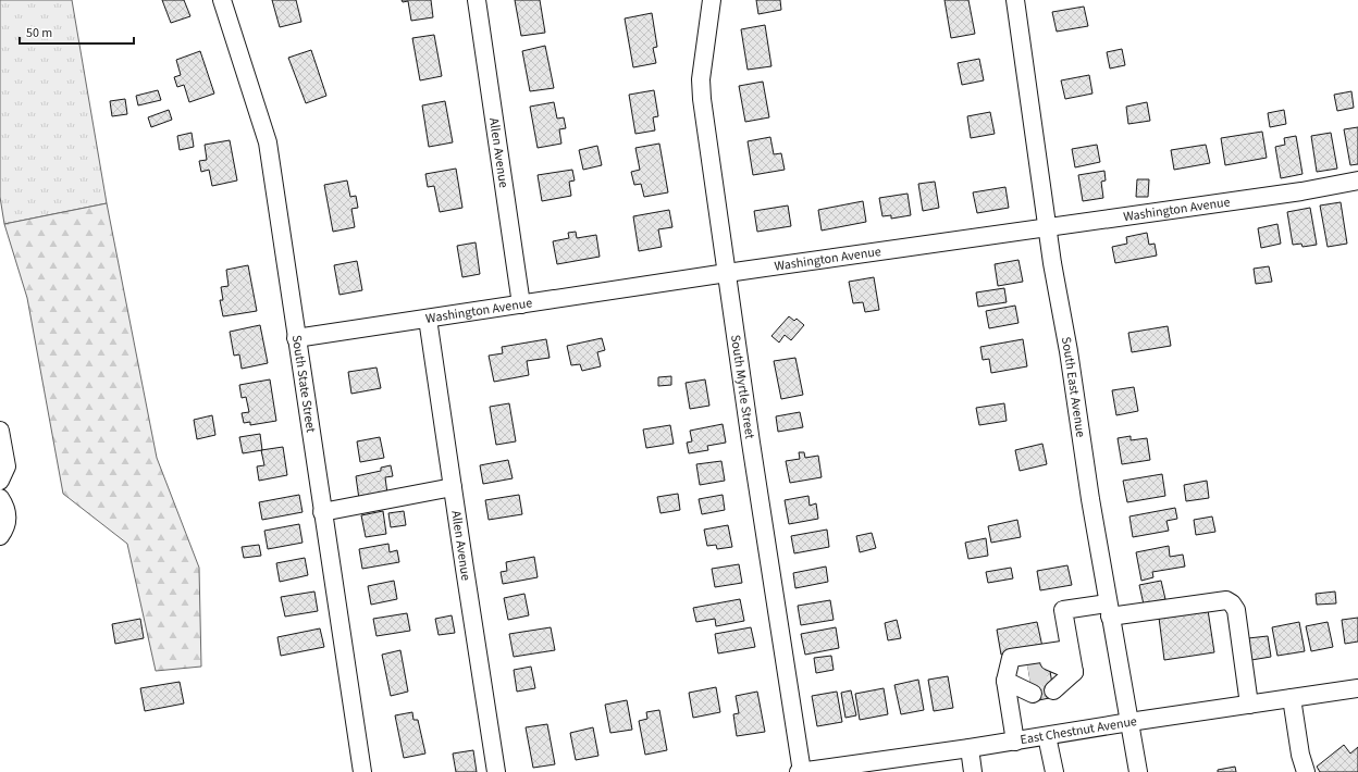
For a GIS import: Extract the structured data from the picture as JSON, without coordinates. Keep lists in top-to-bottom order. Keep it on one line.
{"streets":{"street":["Allen Avenue","Washington Avenue","South State Street","South Myrtle Street","South East Avenue","East Chestnut Avenue"]},"crossings":[["Allen Avenue","Washington Avenue"],["Washington Avenue","South State Street"],["Washington Avenue","South Myrtle Street"],["Washington Avenue","South East Avenue"],["South Myrtle Street","East Chestnut Avenue"],["South East Avenue","East Chestnut Avenue"]],"scale_bar":"50 m"}
